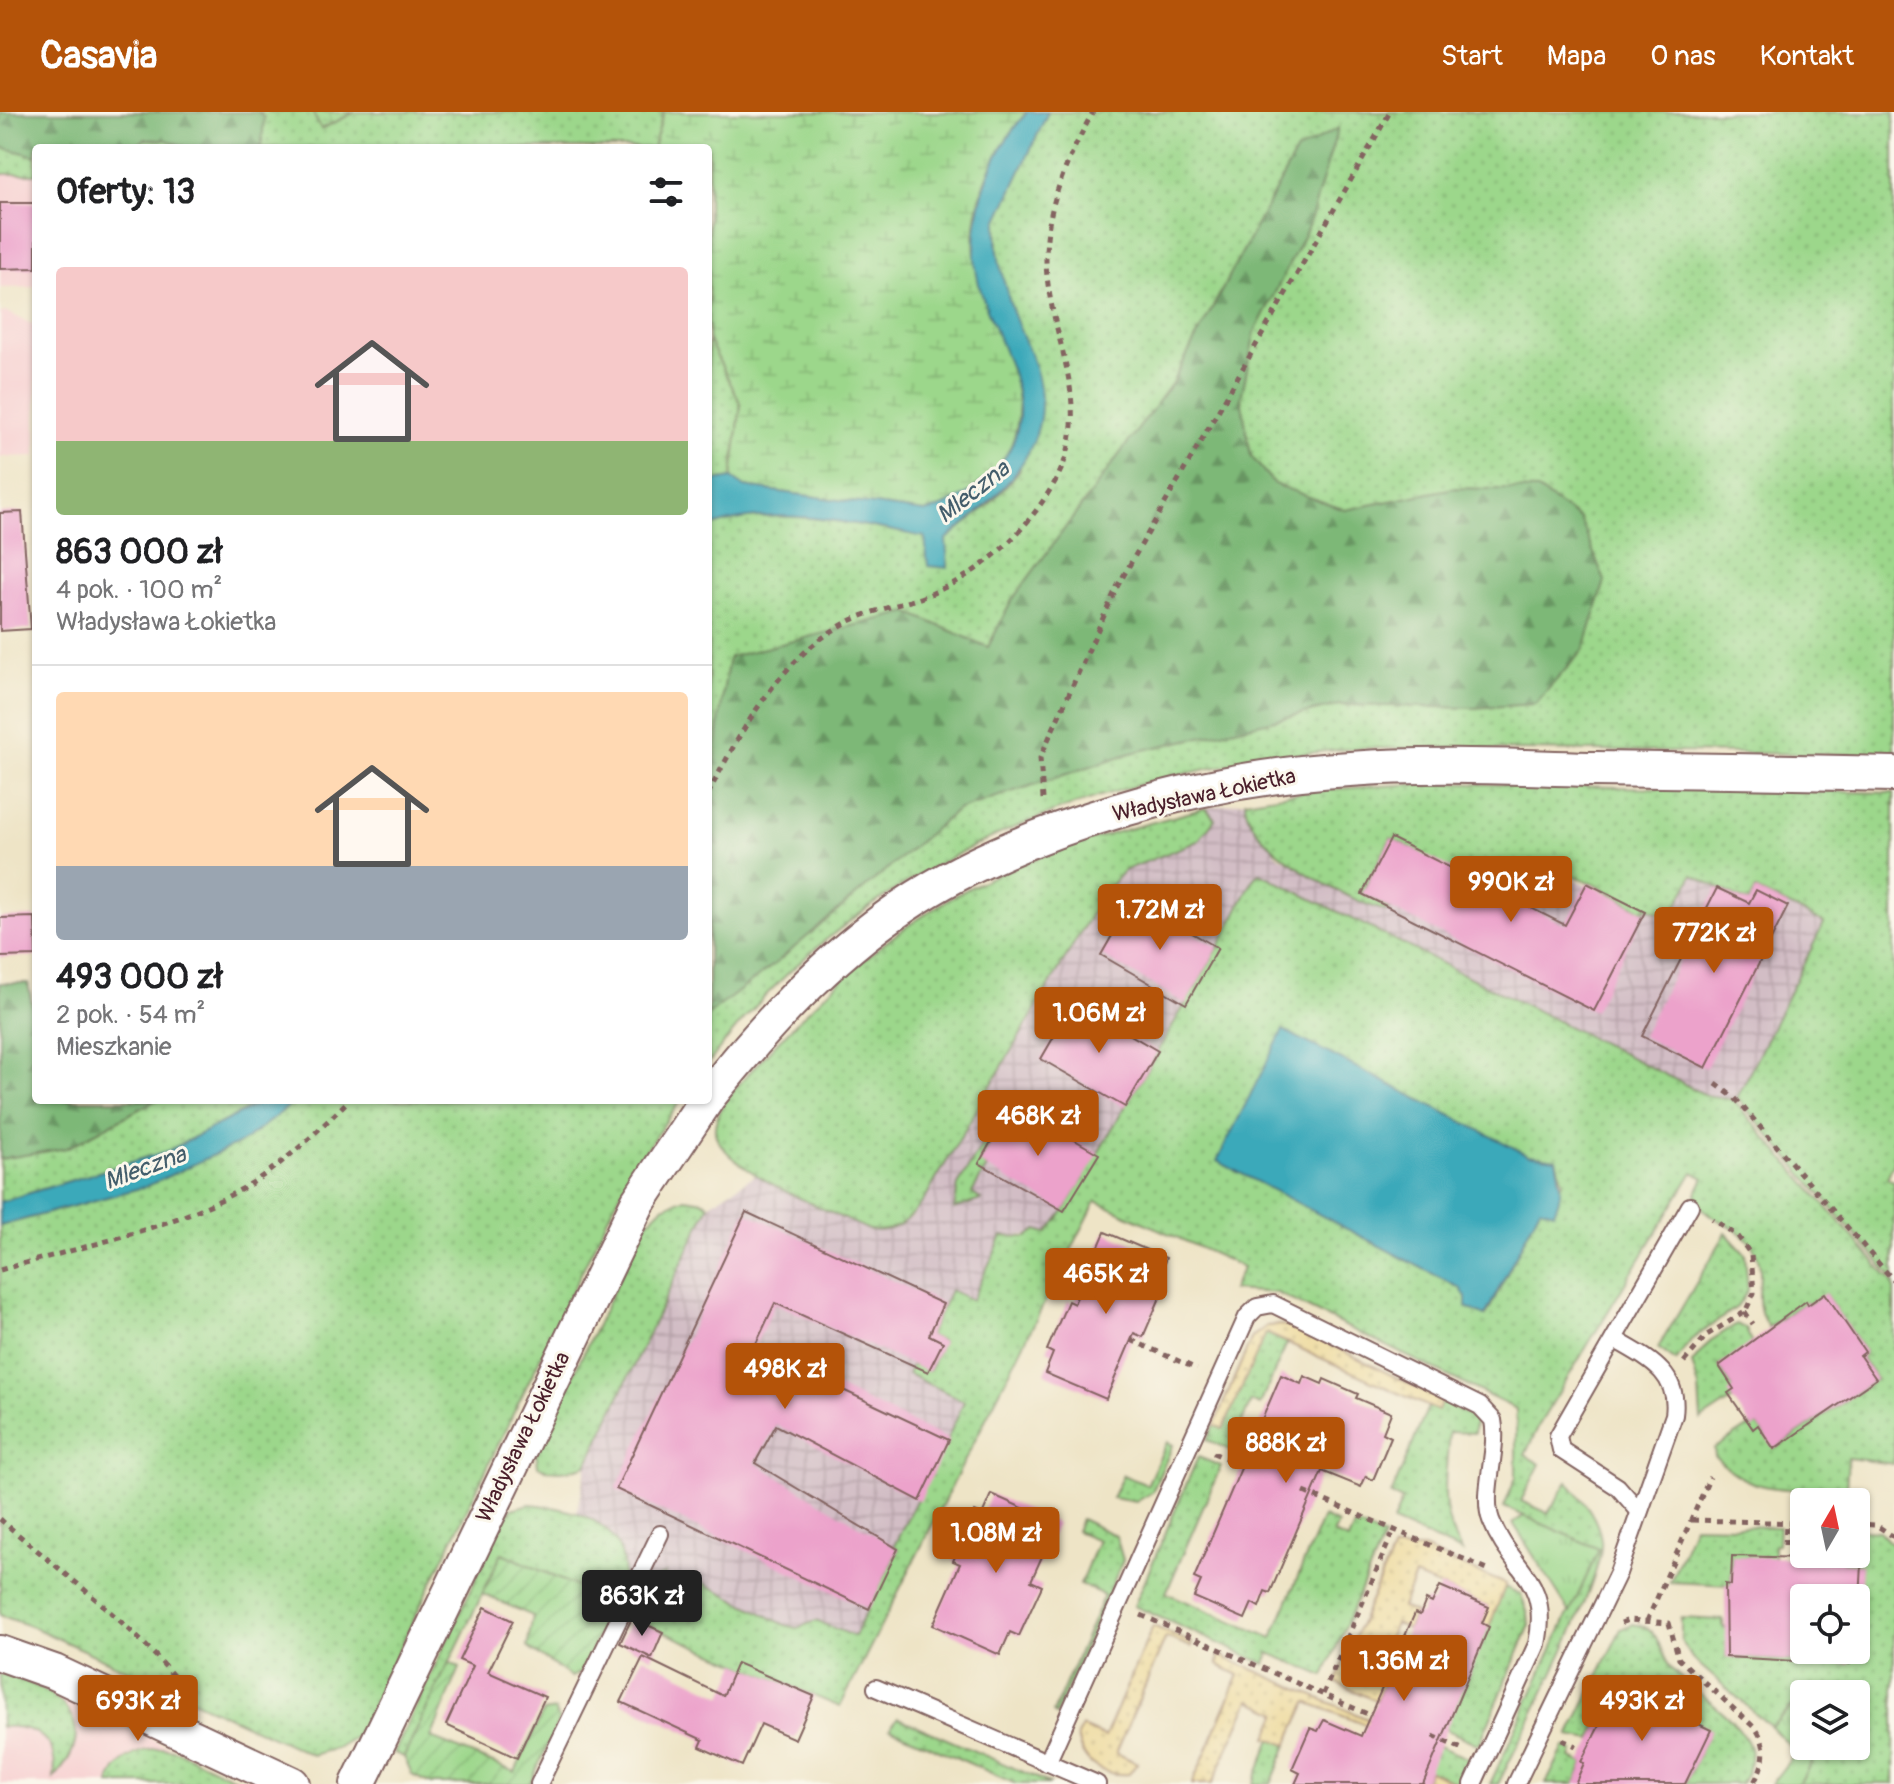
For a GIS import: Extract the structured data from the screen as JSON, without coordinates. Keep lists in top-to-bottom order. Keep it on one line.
{"streets":{"street":["Władysława Łokietka"]},"water":["Mleczna"],"north":"top","page":{"header":"Casavia","nav":["Start","Mapa","O nas","Kontakt"],"heading":"Oferty: 13","list":[{"name":"863 000 zł","note":"4 pok. · 100 m² · Władysława Łokietka"},{"name":"493 000 zł","note":"2 pok. · 54 m² · Mieszkanie"}],"price":["990K zł","1.72M zł","772K zł","1.06M zł","468K zł","465K zł","498K zł","888K zł","1.08M zł","863K zł","1.36M zł","693K zł","493K zł"]}}
